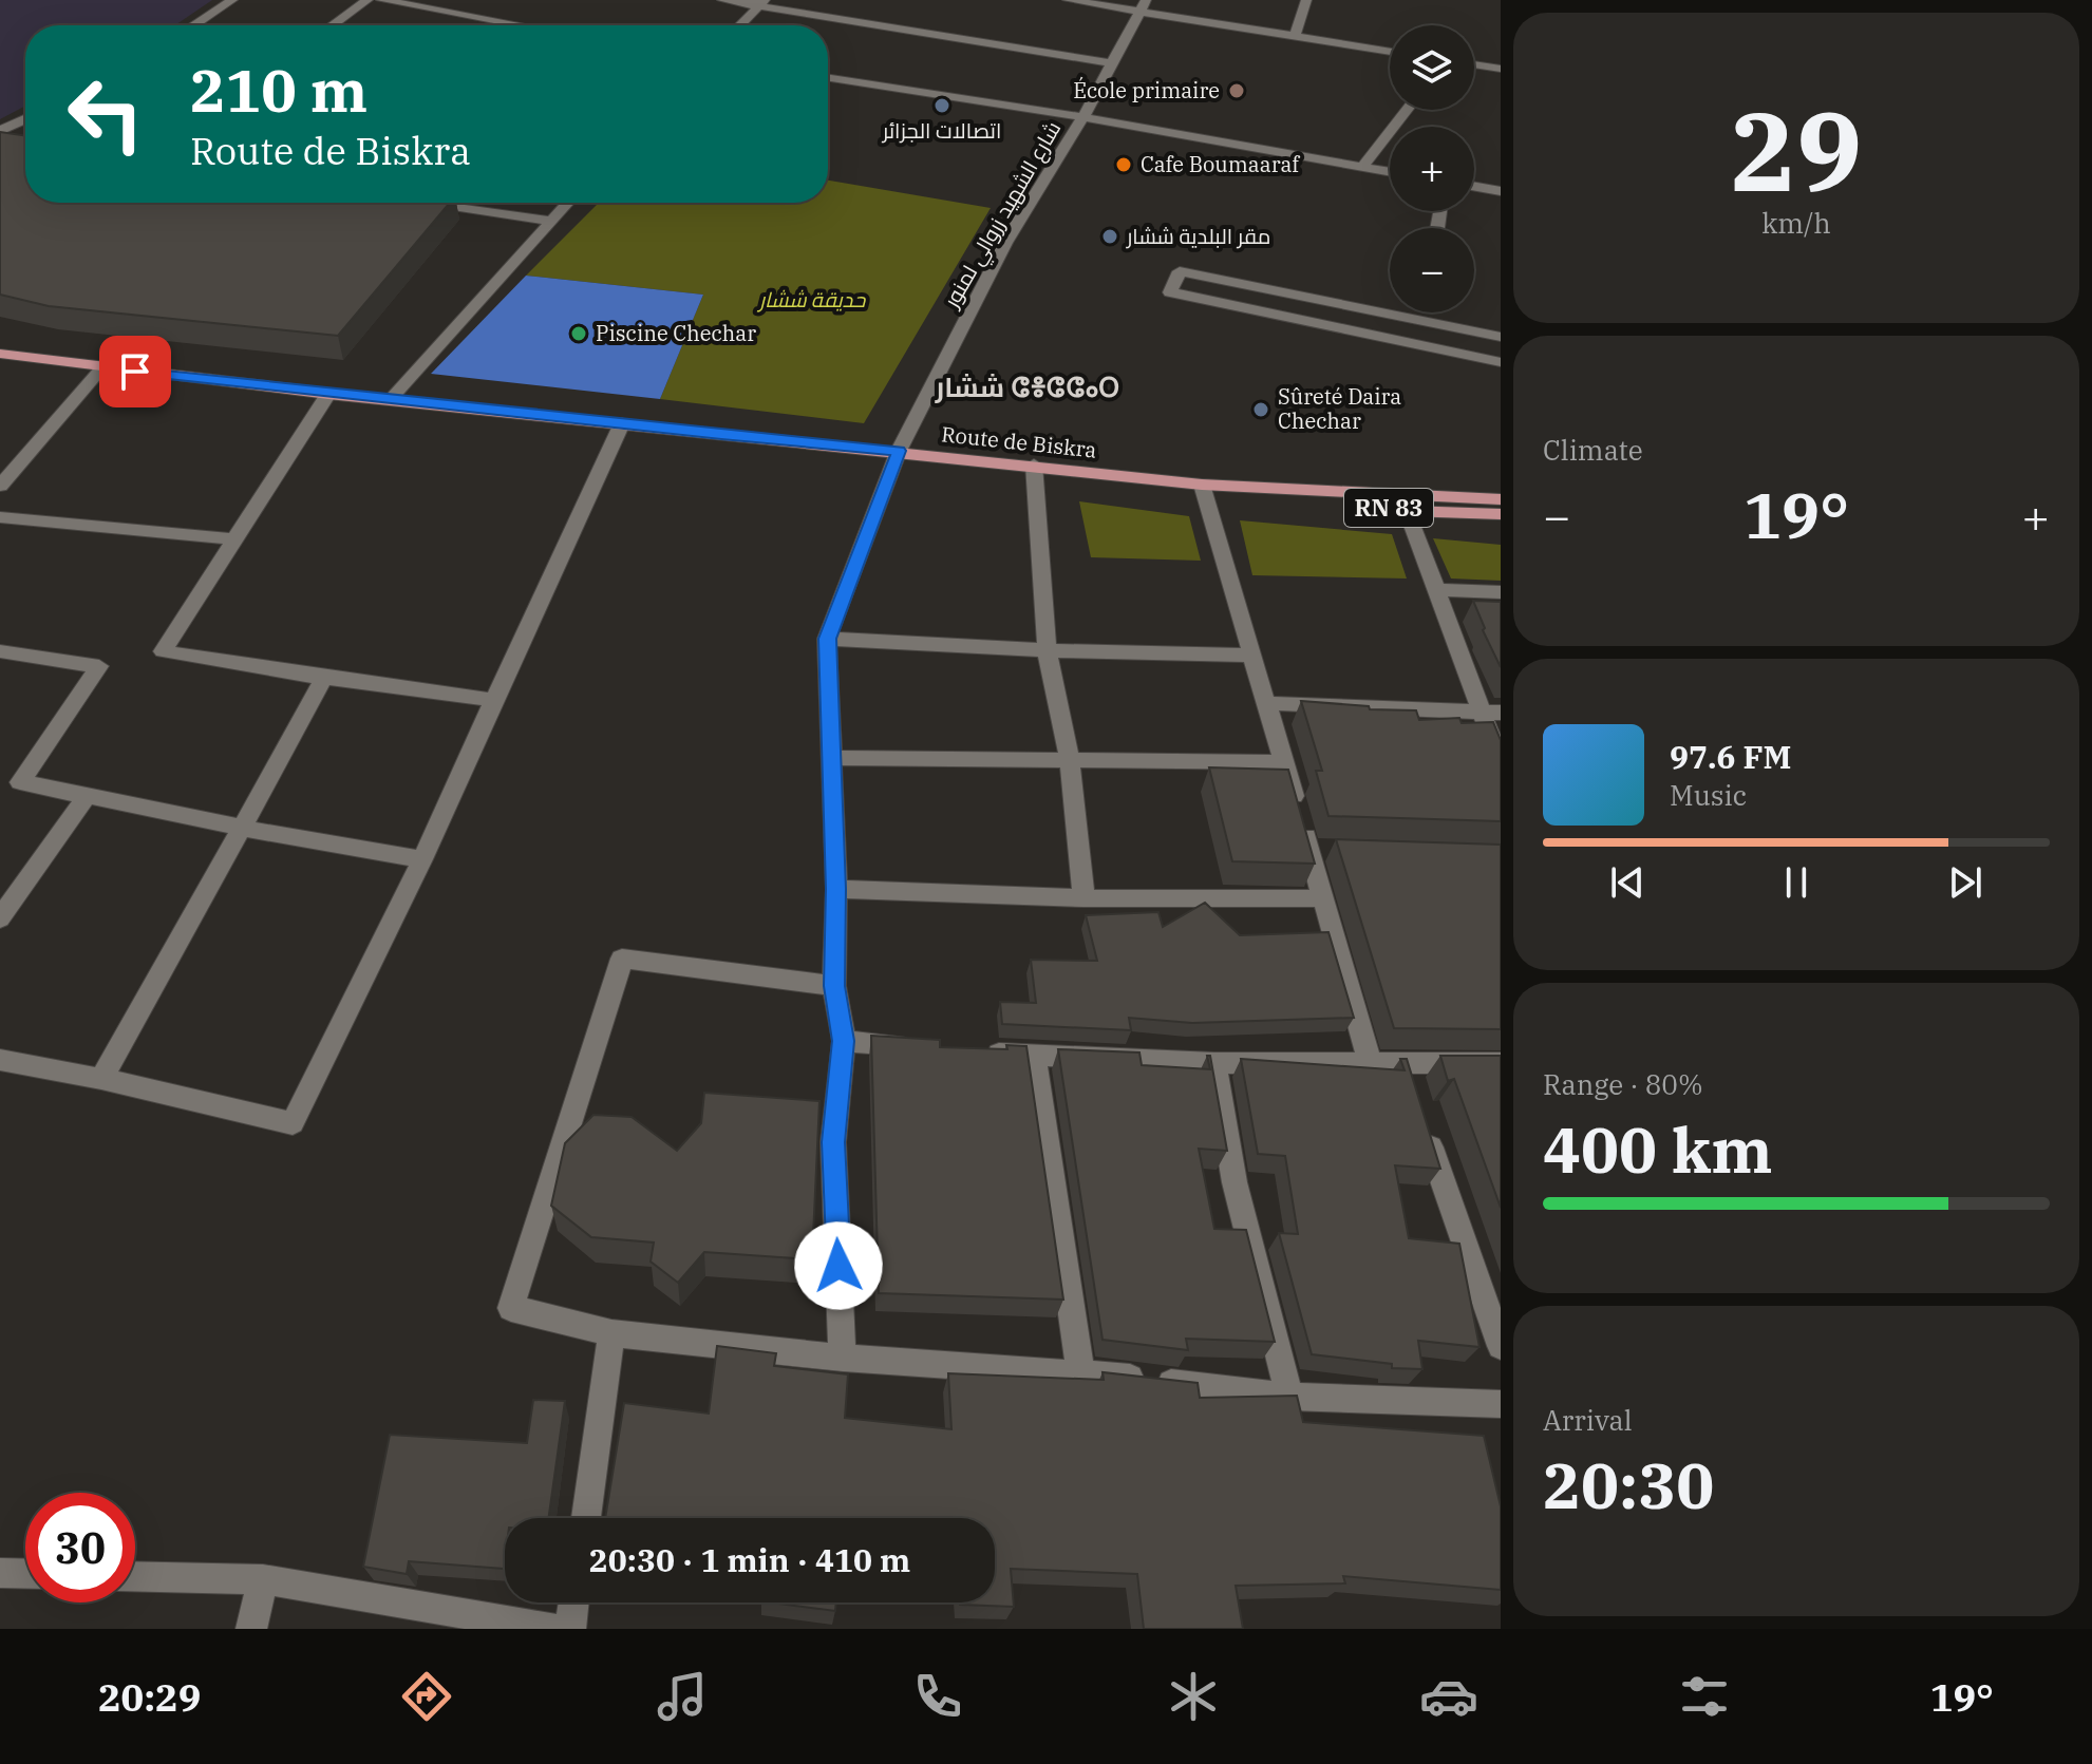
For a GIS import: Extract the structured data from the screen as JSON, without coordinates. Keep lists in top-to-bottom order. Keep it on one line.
{"streets":{"main road":["Route de Biskra","RN 83"],"street":["شارع الشهيد زروالي لمنور"]},"crossings":[["شارع الشهيد زروالي لمنور","Route de Biskra"],["Route de Biskra","RN 83"]],"districts":["ششار ⵛⴻⵛⵛⴰⵔ"],"parks":["حديقة ششار"],"places":["École primaire","اتصالات الجزائر","Cafe Boumaaraf","مقر البلدية ششار","Piscine Chechar","Sûreté Daira Chechar"],"page":{"tile":[["29","km/h"],"Climate",["Range · 80%","400 km"],["Arrival","20:30"]],"map_buttons":["+","−"],"turn":["210 m","Route de Biskra"],"heat":["−","19°","+"],"song":["97.6 FM","Music"],"limit":"30","trip":"20:30 · 1 min · 410 m","tabs":["20:29","19°"]}}
